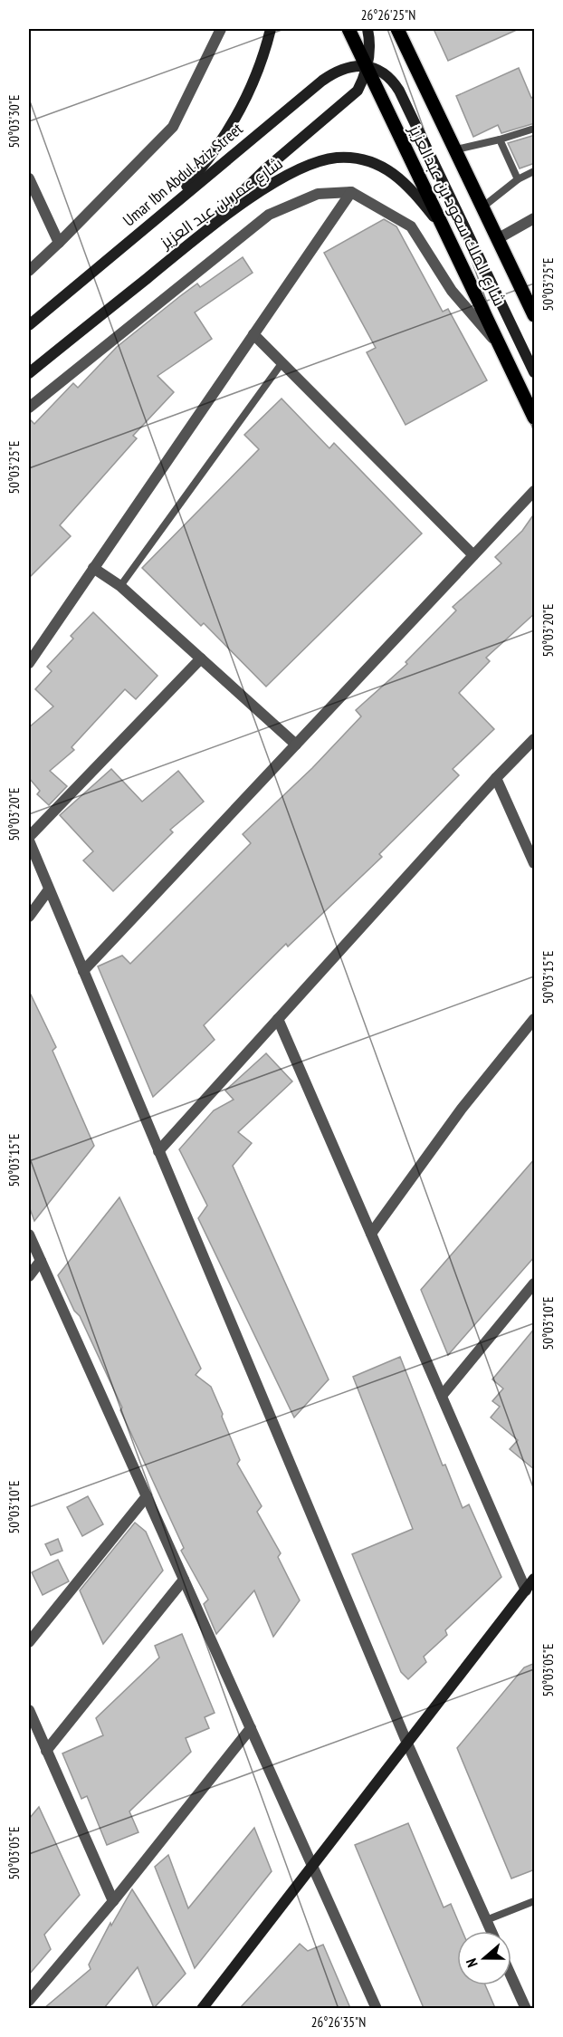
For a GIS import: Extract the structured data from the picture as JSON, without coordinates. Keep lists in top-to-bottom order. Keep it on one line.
{"streets":{"main road":["Umar Ibn Abdul Aziz Street","شارع عمر بن عبد العزيز","شارع الملك سعود بن عبدالعزيز"]},"crossings":[["Umar Ibn Abdul Aziz Street","شارع الملك سعود بن عبدالعزيز"],["شارع عمر بن عبد العزيز","شارع الملك سعود بن عبدالعزيز"]],"north":"left","coordinates":["26°26'25\"N","50°03'30\"E","50°03'25\"E","50°03'20\"E","50°03'15\"E","50°03'10\"E","50°03'05\"E","26°26'35\"N"]}
